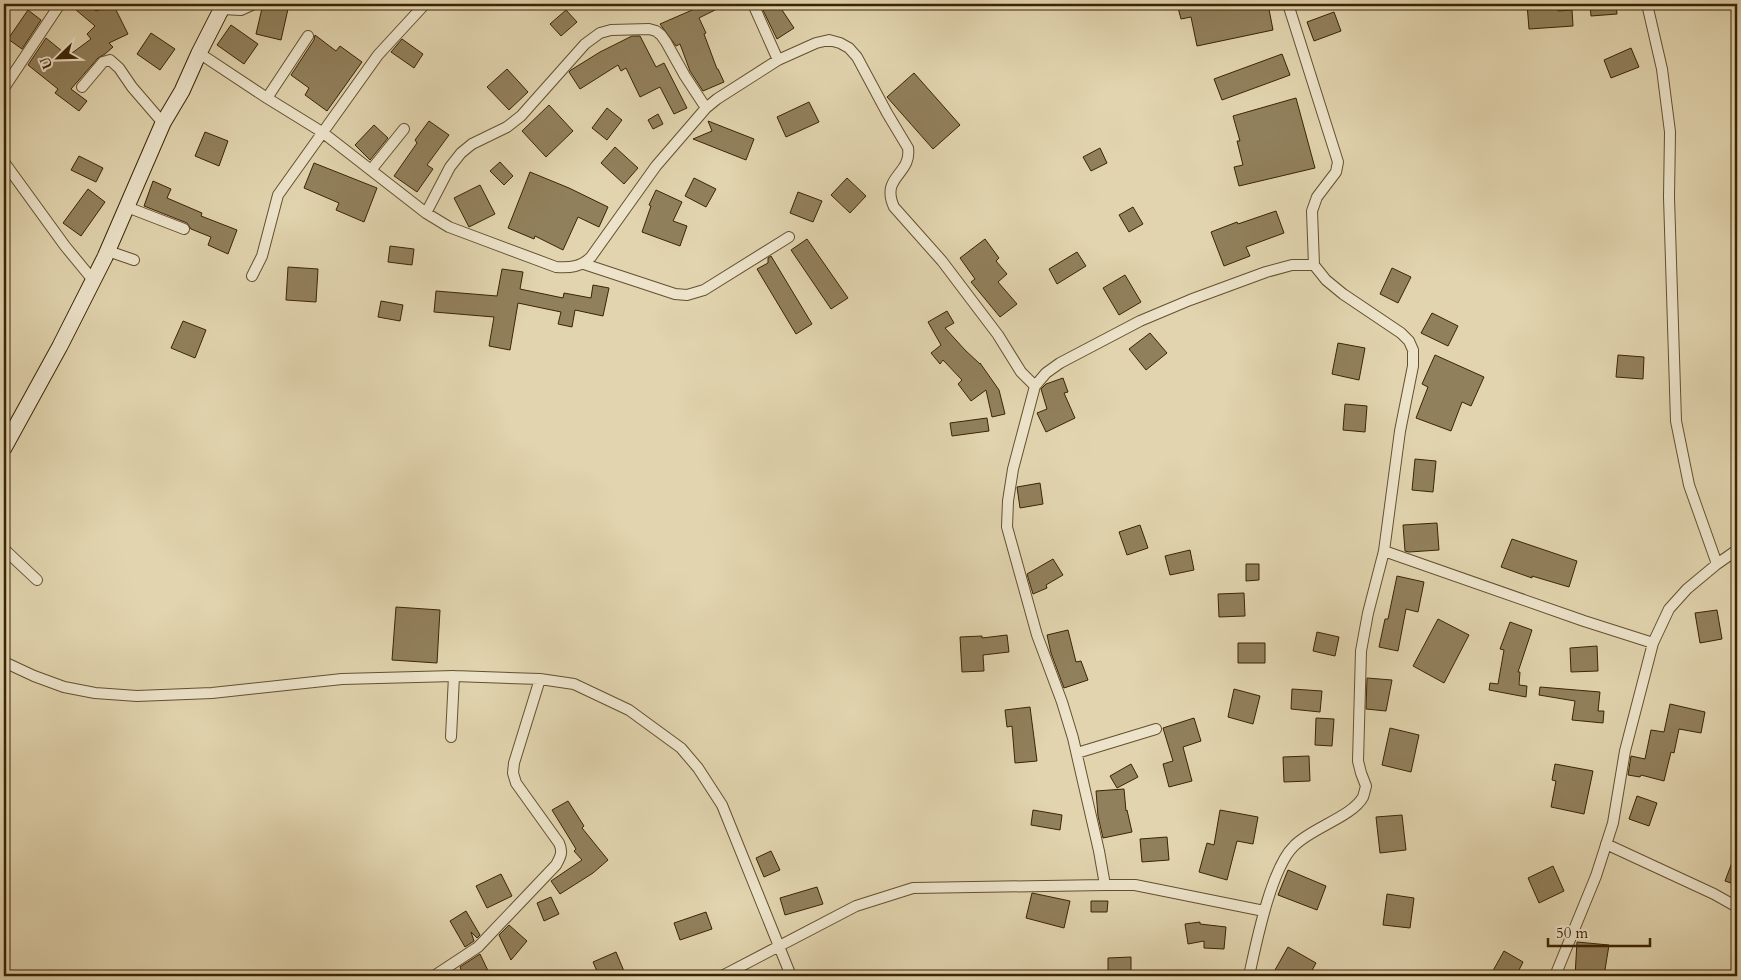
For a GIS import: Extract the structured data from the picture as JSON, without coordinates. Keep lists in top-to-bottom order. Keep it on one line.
{"scale_bar":"50 m","north":"bottom left"}
